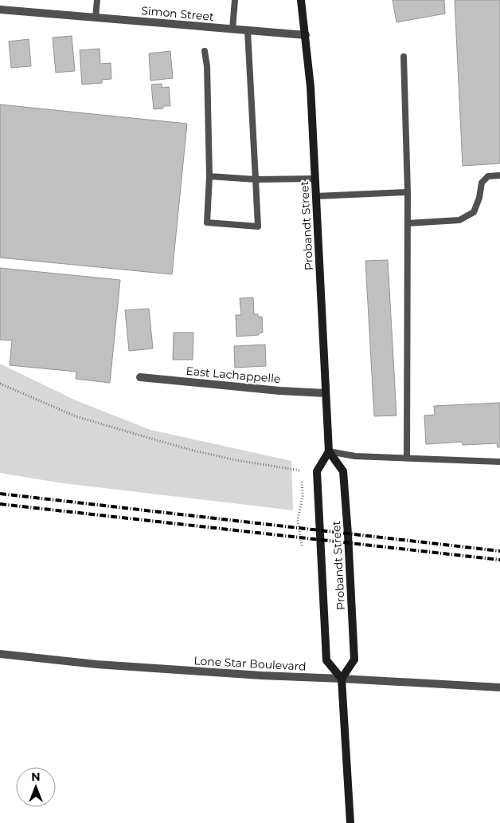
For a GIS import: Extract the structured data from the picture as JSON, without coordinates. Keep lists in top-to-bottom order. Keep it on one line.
{"streets":{"main road":["Probandt Street"],"street":["Simon Street","East Lachappelle","Lone Star Boulevard"]},"crossings":[["Simon Street","Probandt Street"],["Probandt Street","East Lachappelle"],["Probandt Street","Lone Star Boulevard"]],"north":"top"}
